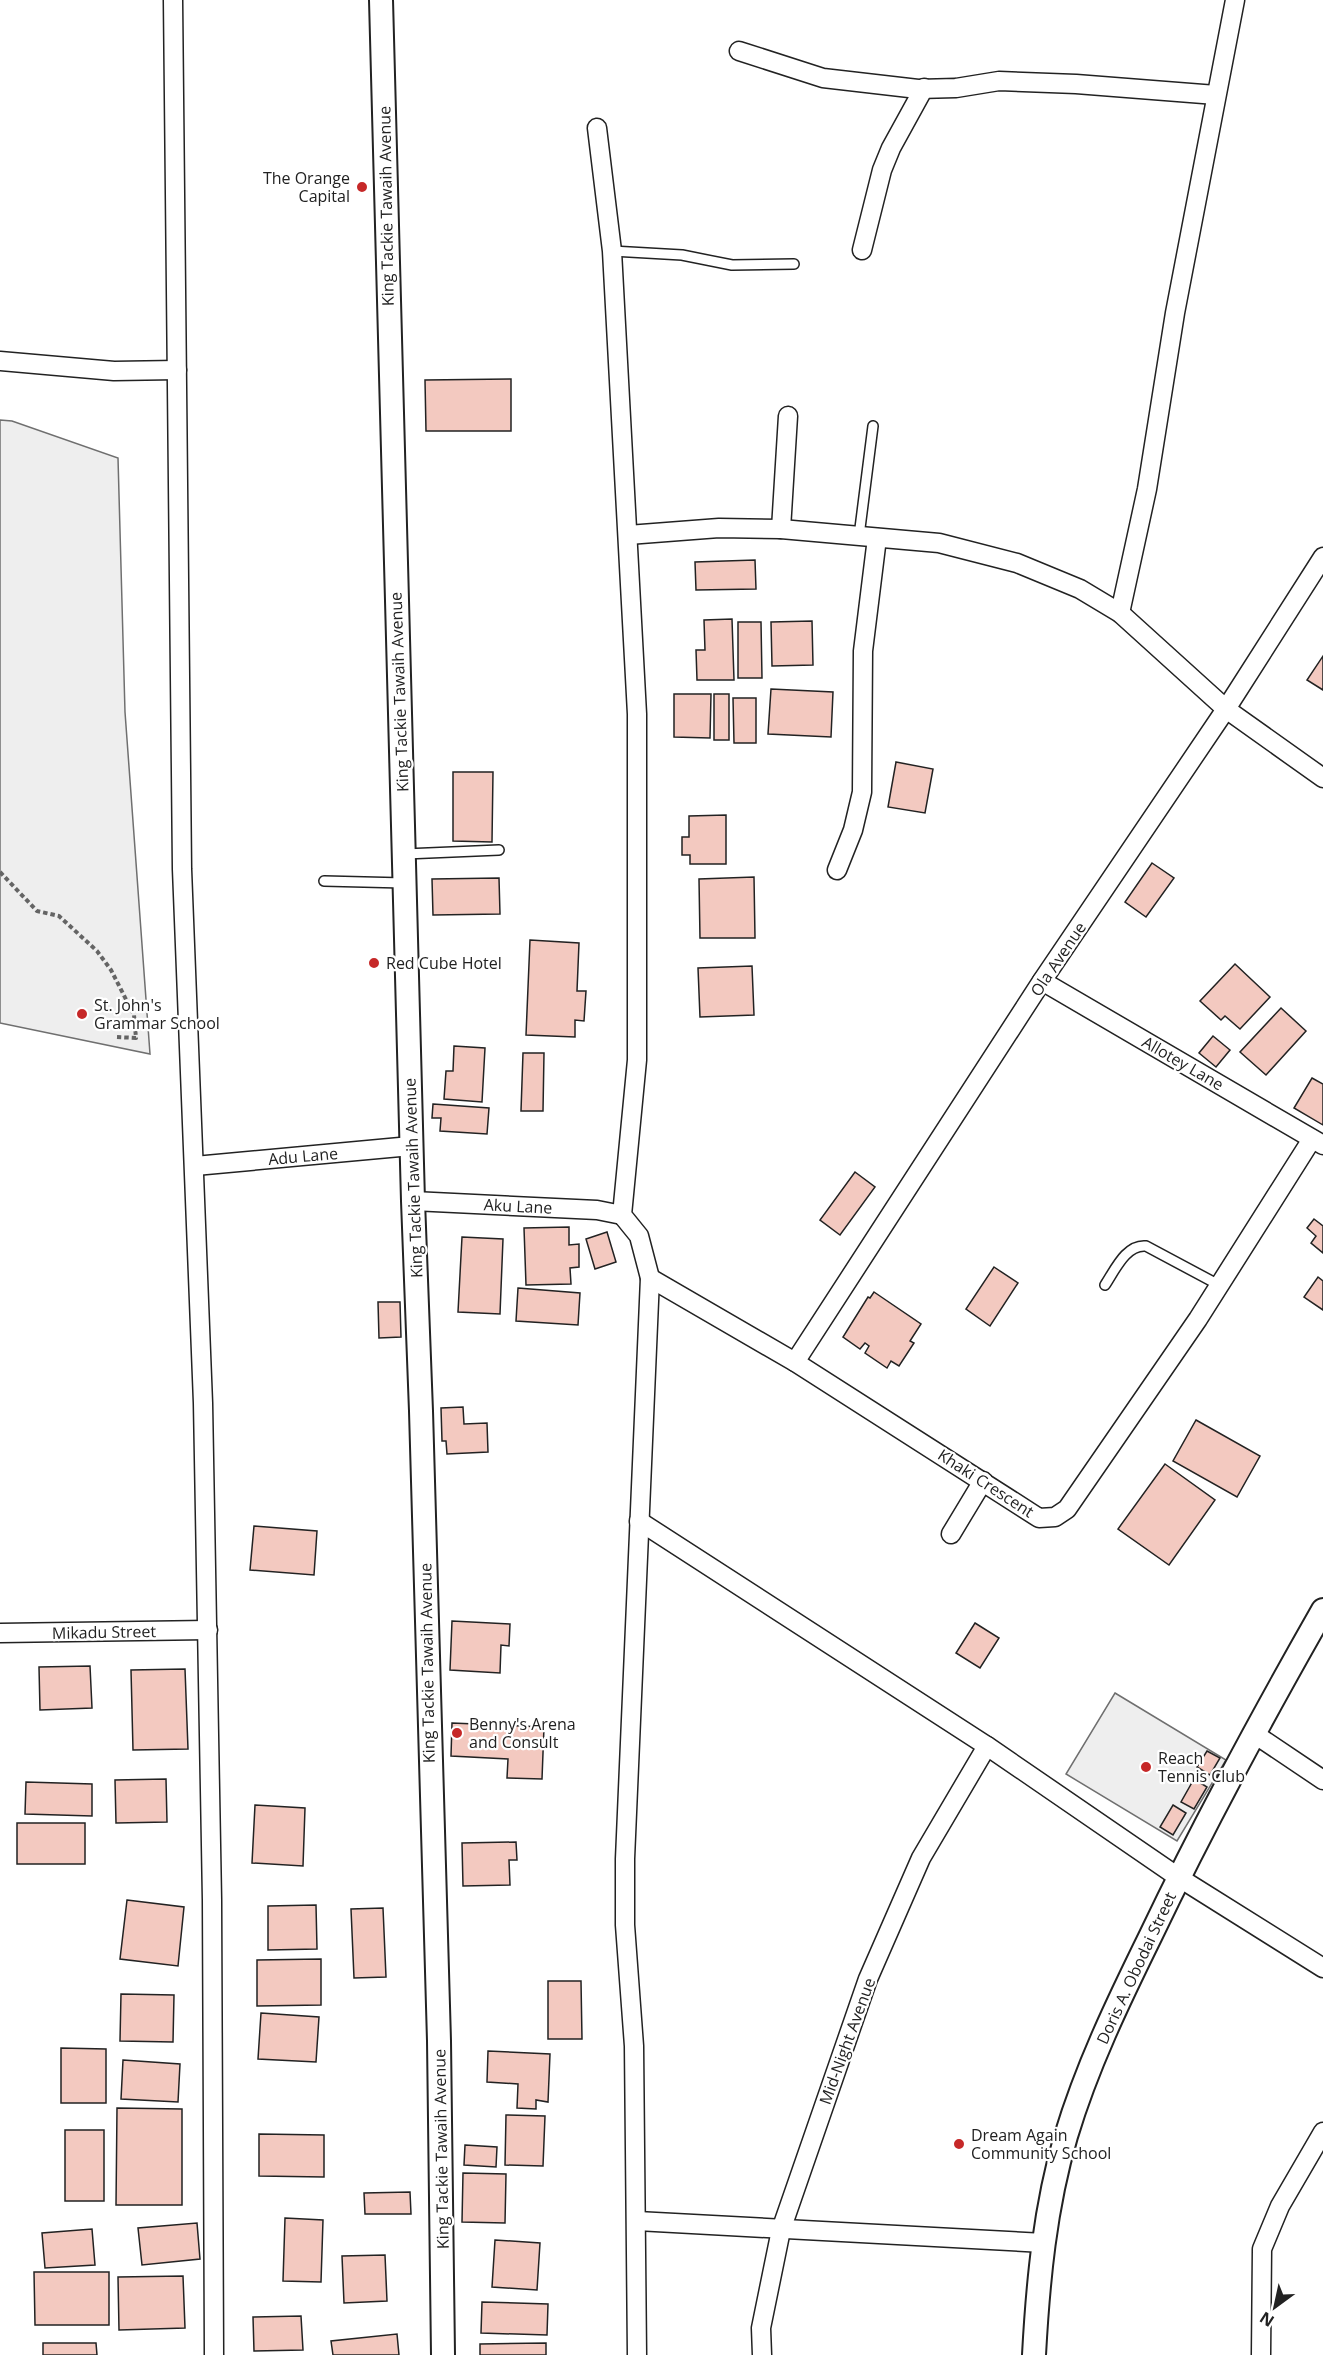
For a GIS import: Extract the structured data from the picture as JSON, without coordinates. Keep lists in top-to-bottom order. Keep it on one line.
{"streets":{"street":["King Tackie Tawaih Avenue","Ola Avenue","Allotey Lane","Adu Lane","Aku Lane","Khaki Crescent","Mikadu Street","Doris A. Obodai Street","Mid-Night Avenue"]},"crossings":[["King Tackie Tawaih Avenue","Adu Lane"],["King Tackie Tawaih Avenue","Aku Lane"],["Ola Avenue","Allotey Lane"],["Ola Avenue","Khaki Crescent"],["Allotey Lane","Khaki Crescent"]],"places":["The Orange Capital","Red Cube Hotel","St. John's Grammar School","Benny's Arena and Consult","Reach Tennis Club","Dream Again Community School"],"north":"bottom left"}
